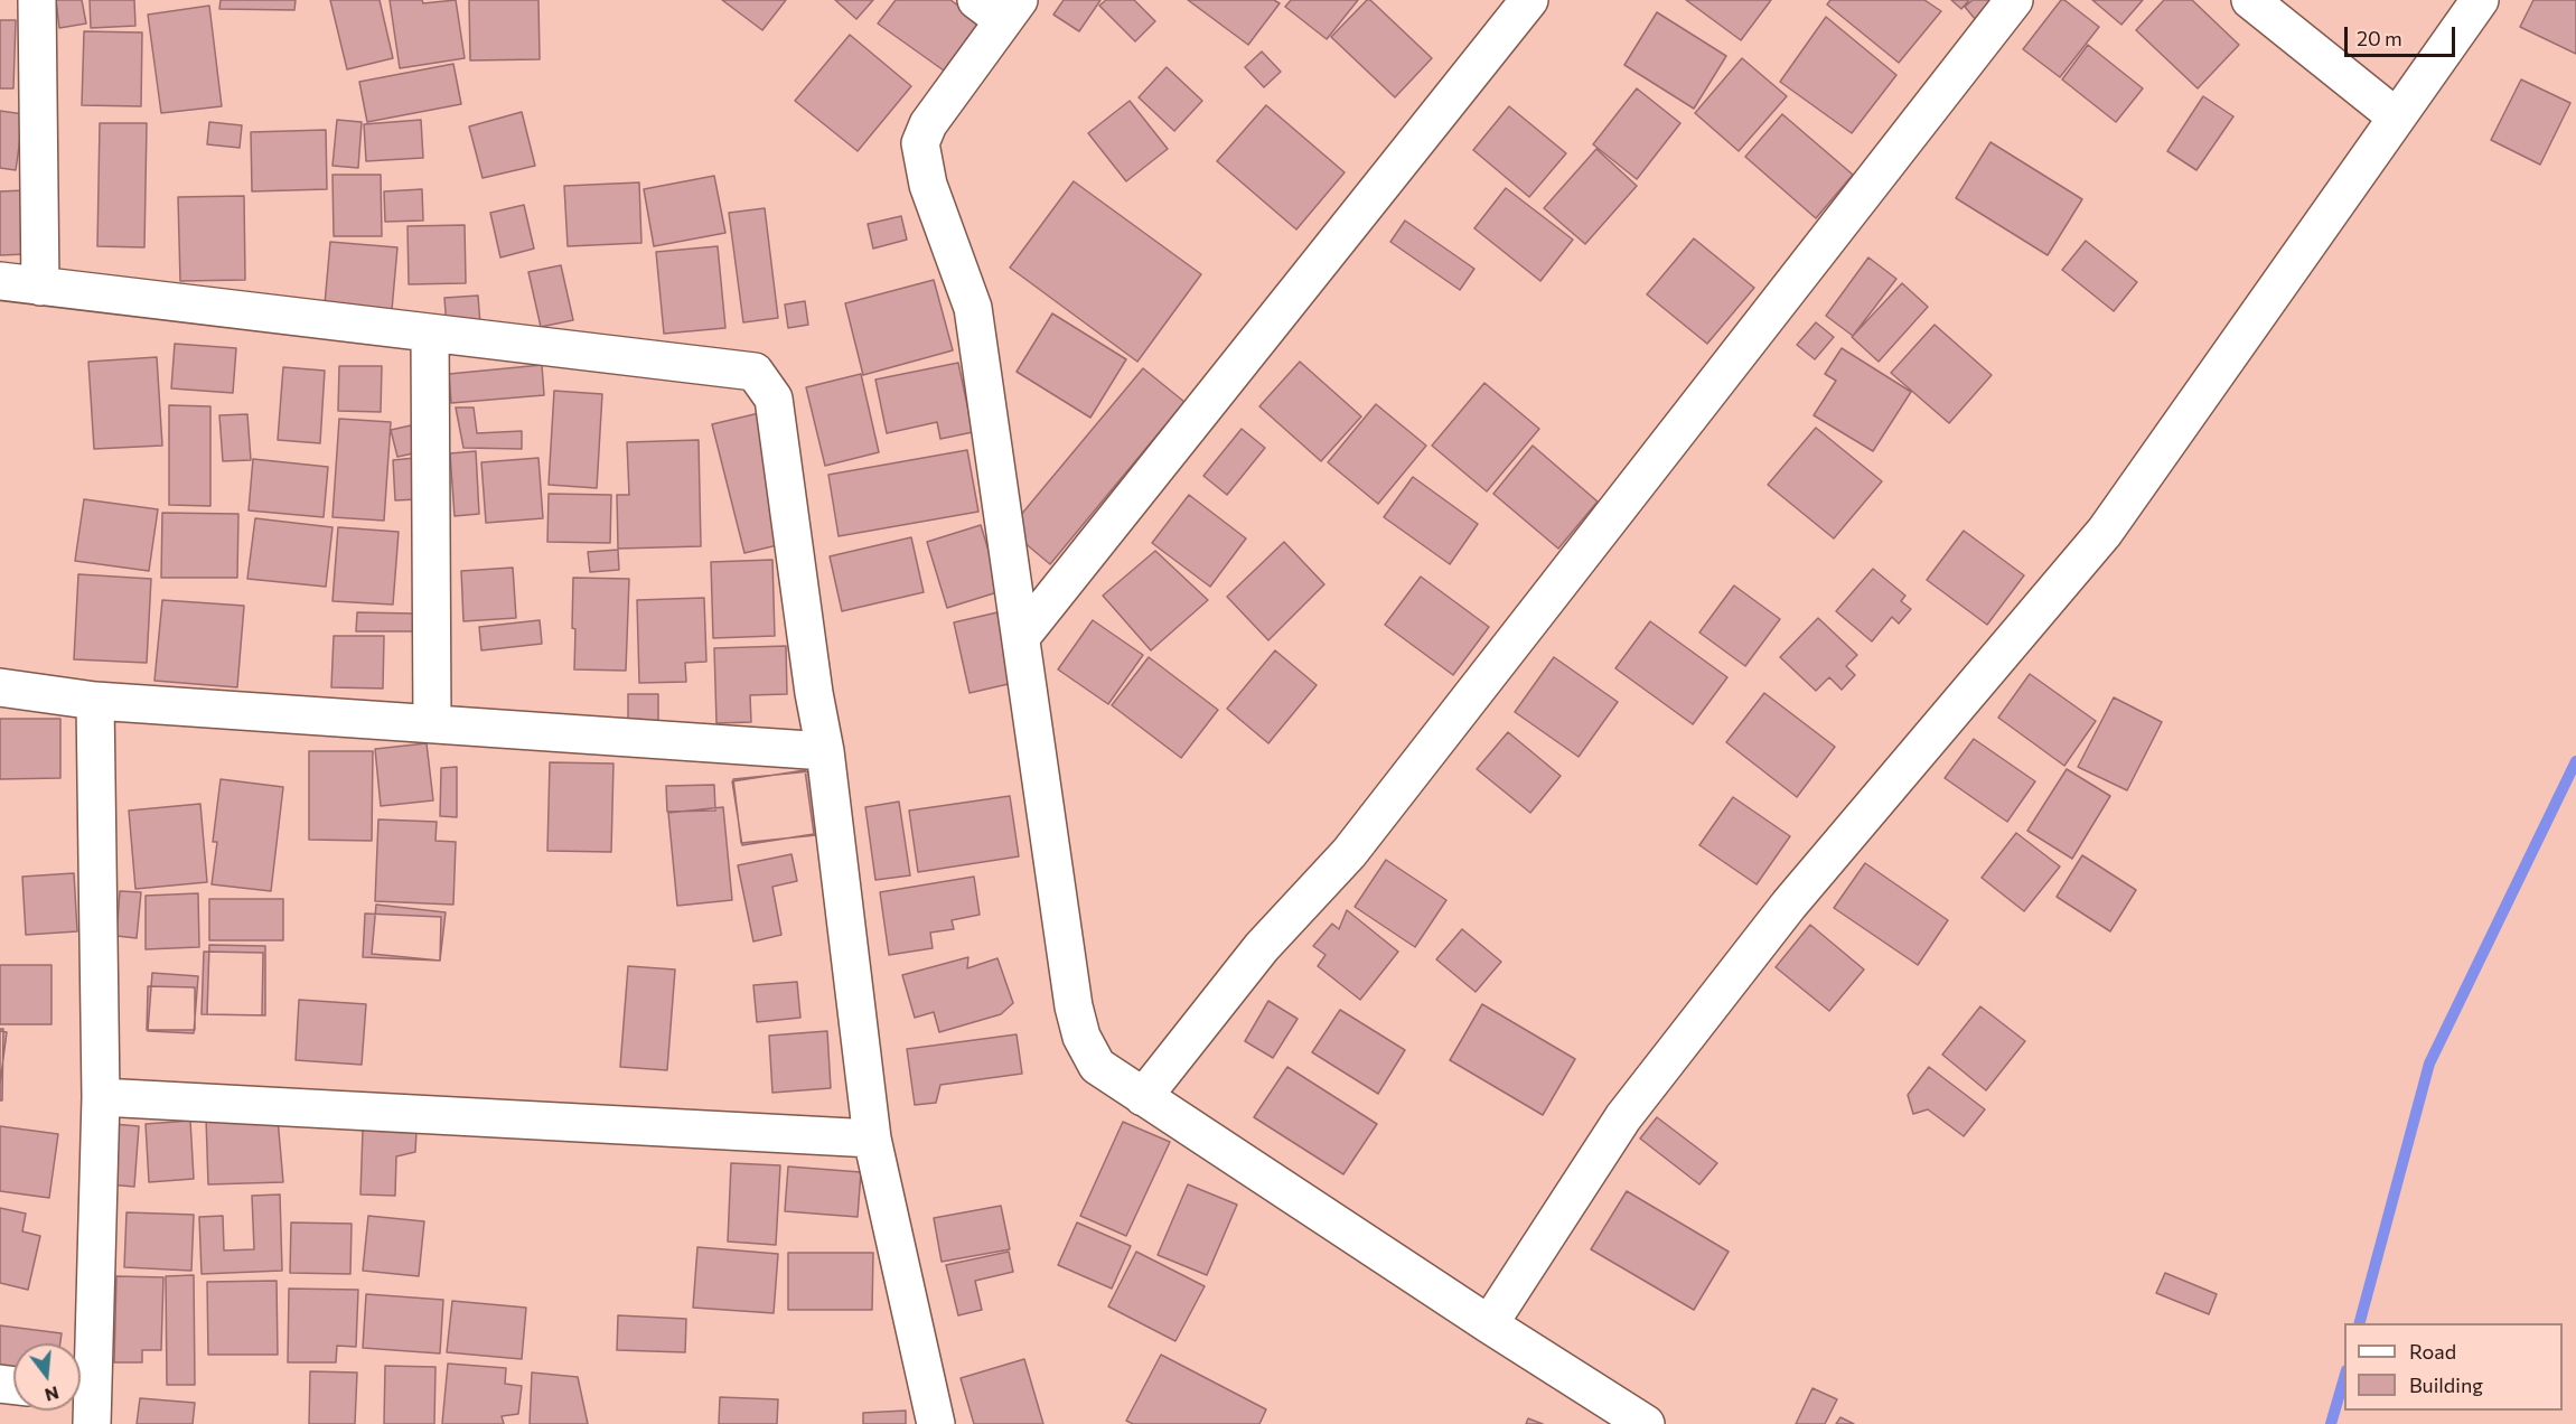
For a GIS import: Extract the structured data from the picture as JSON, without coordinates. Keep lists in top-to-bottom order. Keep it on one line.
{"legend":["Road","Building"],"scale_bar":"20 m","north":"bottom"}
